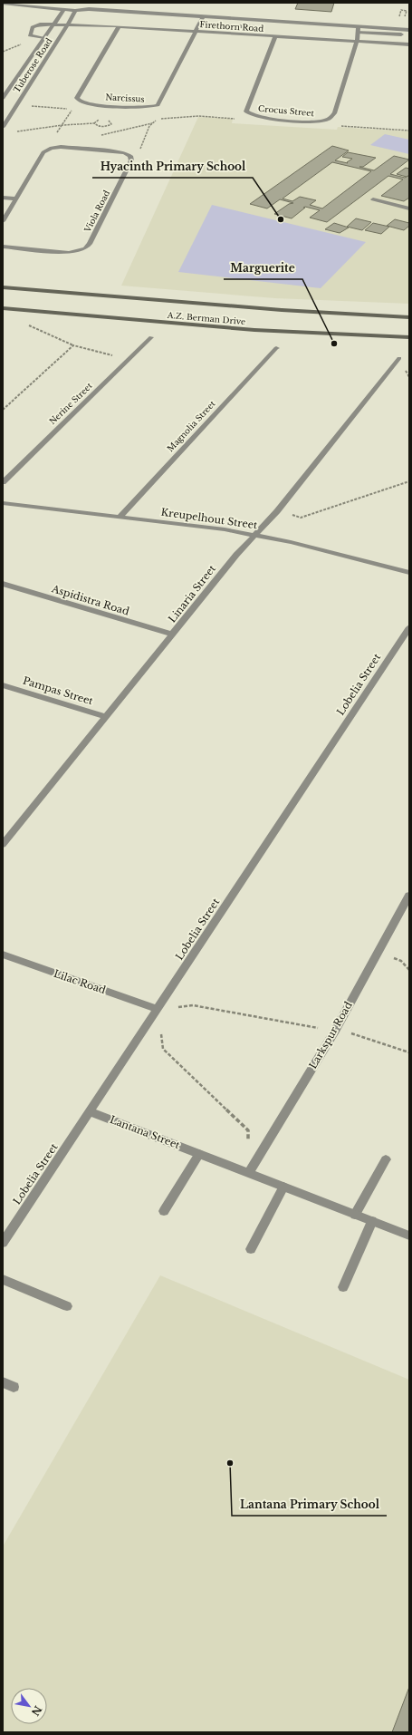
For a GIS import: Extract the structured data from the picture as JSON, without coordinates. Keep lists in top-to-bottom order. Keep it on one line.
{"streets":{"main road":["A.Z. Berman Drive"],"street":["Firethorn Road","Tuberose Road","Narcissus","Crocus Street","Viola Road","Nerine Street","Magnolia Street","Kreupelhout Street","Linaria Street","Aspidistra Road","Lobelia Street","Pampas Street","Lilac Road","Larkspur Road","Lantana Street"]},"crossings":[["Firethorn Road","Tuberose Road"],["Firethorn Road","Narcissus"],["Firethorn Road","Crocus Street"],["Magnolia Street","Kreupelhout Street"],["Kreupelhout Street","Linaria Street"],["Linaria Street","Aspidistra Road"],["Linaria Street","Pampas Street"],["Lobelia Street","Lilac Road"],["Lobelia Street","Lantana Street"],["Larkspur Road","Lantana Street"]],"places":["Hyacinth Primary School","Marguerite","Lantana Primary School"],"north":"bottom right"}
